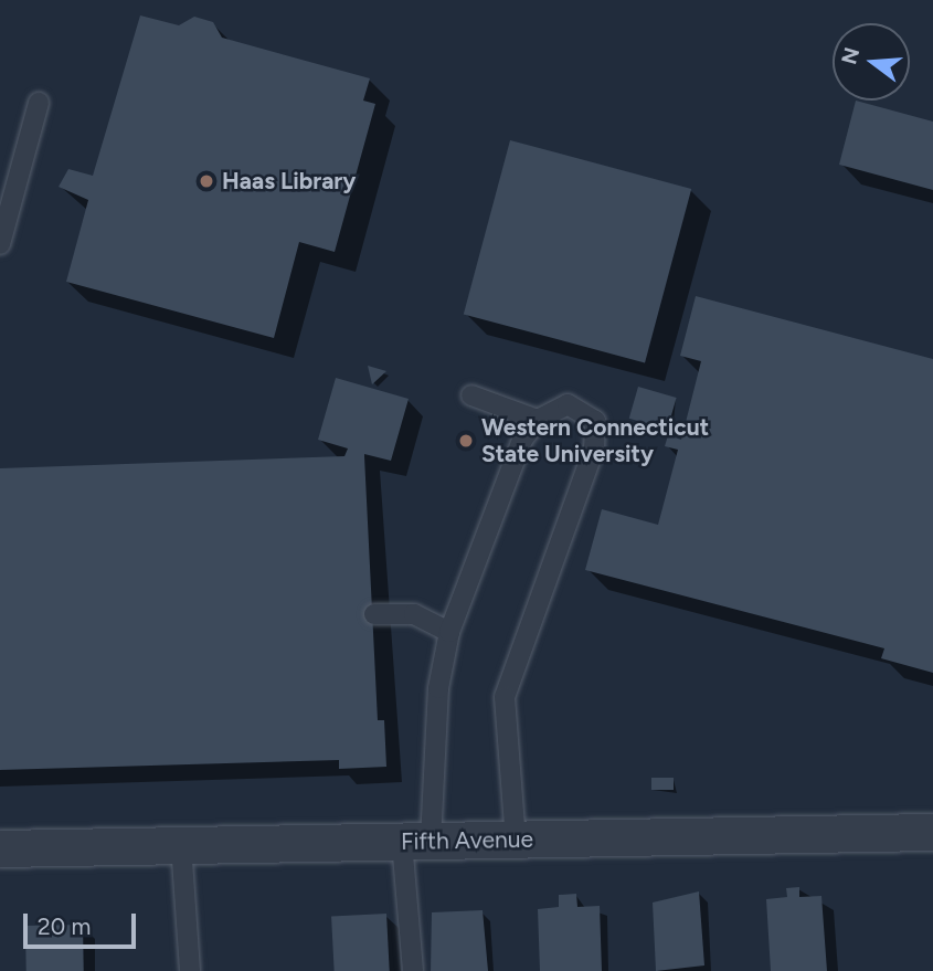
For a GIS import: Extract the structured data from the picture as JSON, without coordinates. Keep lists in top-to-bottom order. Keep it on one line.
{"streets":{"street":["Fifth Avenue"]},"places":["Haas Library","Western Connecticut State University"],"scale_bar":"20 m","north":"left"}
